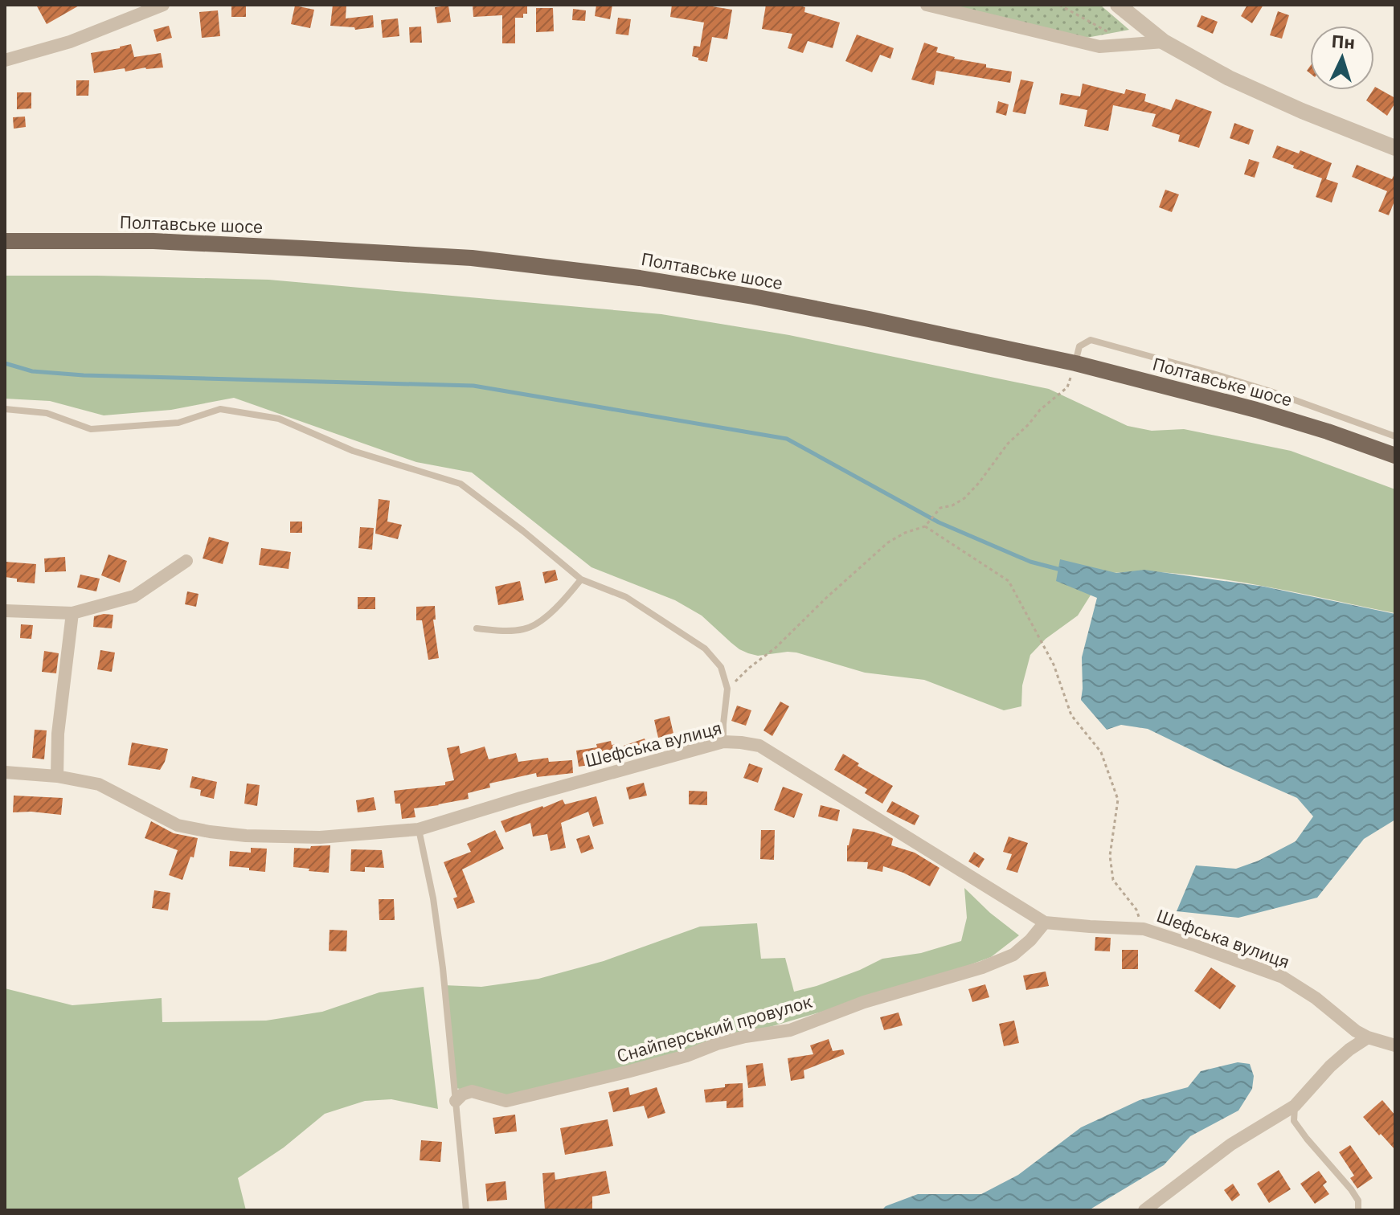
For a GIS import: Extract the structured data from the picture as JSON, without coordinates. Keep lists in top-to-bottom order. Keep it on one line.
{"streets":{"main road":["Полтавське шосе"],"street":["Шефська вулиця","Снайперський провулок"]},"crossings":[["Шефська вулиця","Снайперський провулок"]],"north":"top"}
